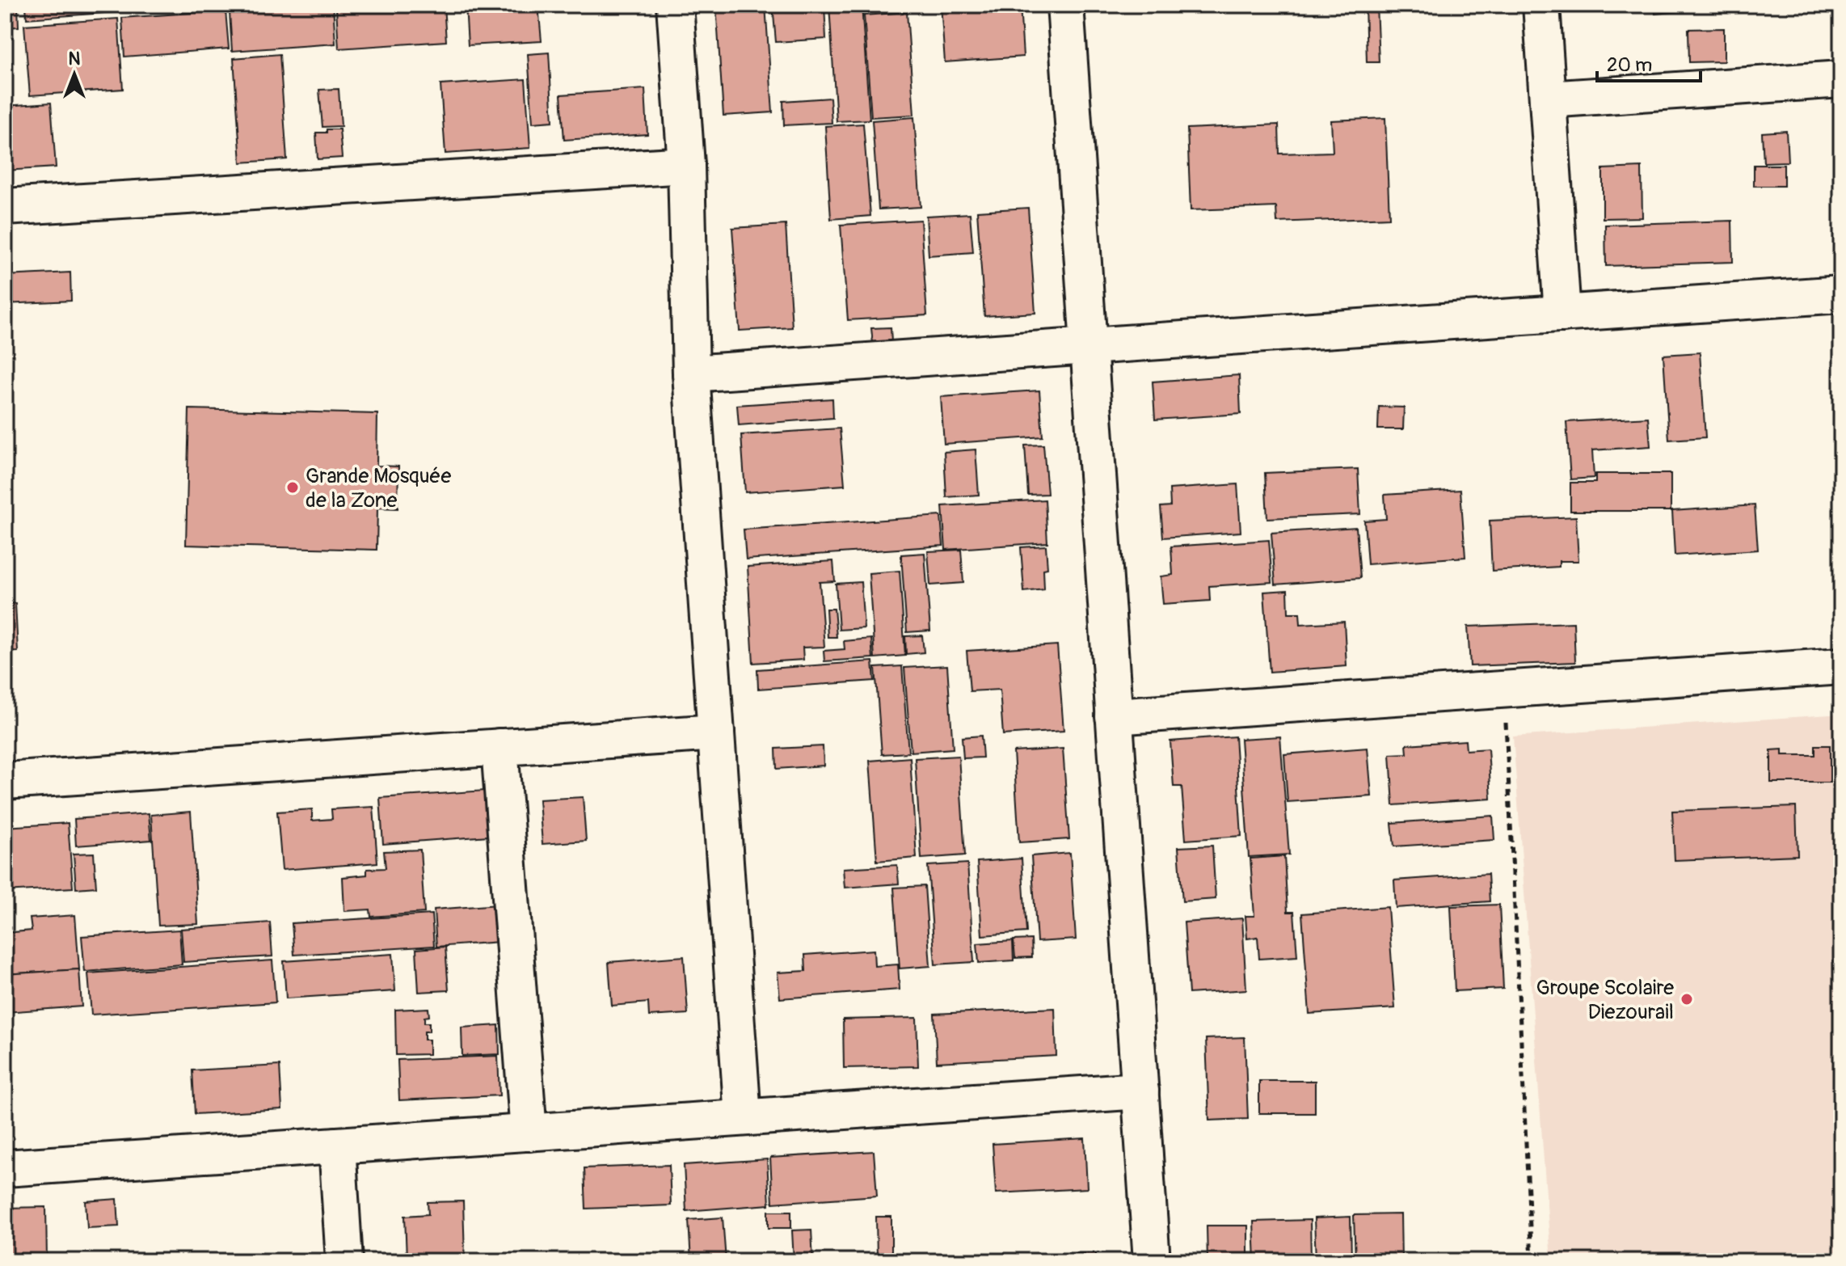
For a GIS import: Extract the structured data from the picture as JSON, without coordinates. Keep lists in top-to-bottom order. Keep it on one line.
{"places":["Grande Mosquée de la Zone","Groupe Scolaire Diezourail"],"scale_bar":"20 m","north":"top"}
